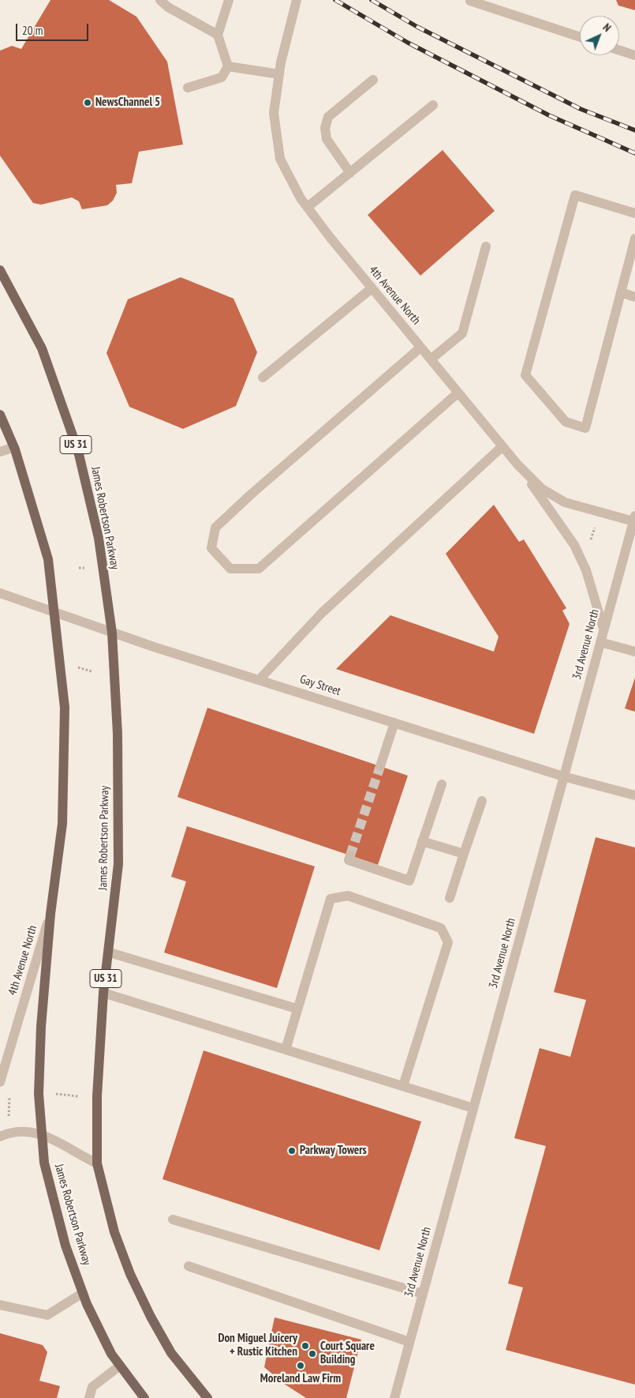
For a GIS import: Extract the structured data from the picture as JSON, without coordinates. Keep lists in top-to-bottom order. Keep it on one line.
{"streets":{"main road":["US 31","James Robertson Parkway"],"street":["4th Avenue North","3rd Avenue North","Gay Street"]},"crossings":[["4th Avenue North","James Robertson Parkway"],["4th Avenue North","3rd Avenue North"],["James Robertson Parkway","Gay Street"],["3rd Avenue North","Gay Street"]],"places":["NewsChannel 5","Parkway Towers","Don Miguel Juicery + Rustic Kitchen","Court Square Building","Moreland Law Firm"],"scale_bar":"20 m","north":"top right"}
